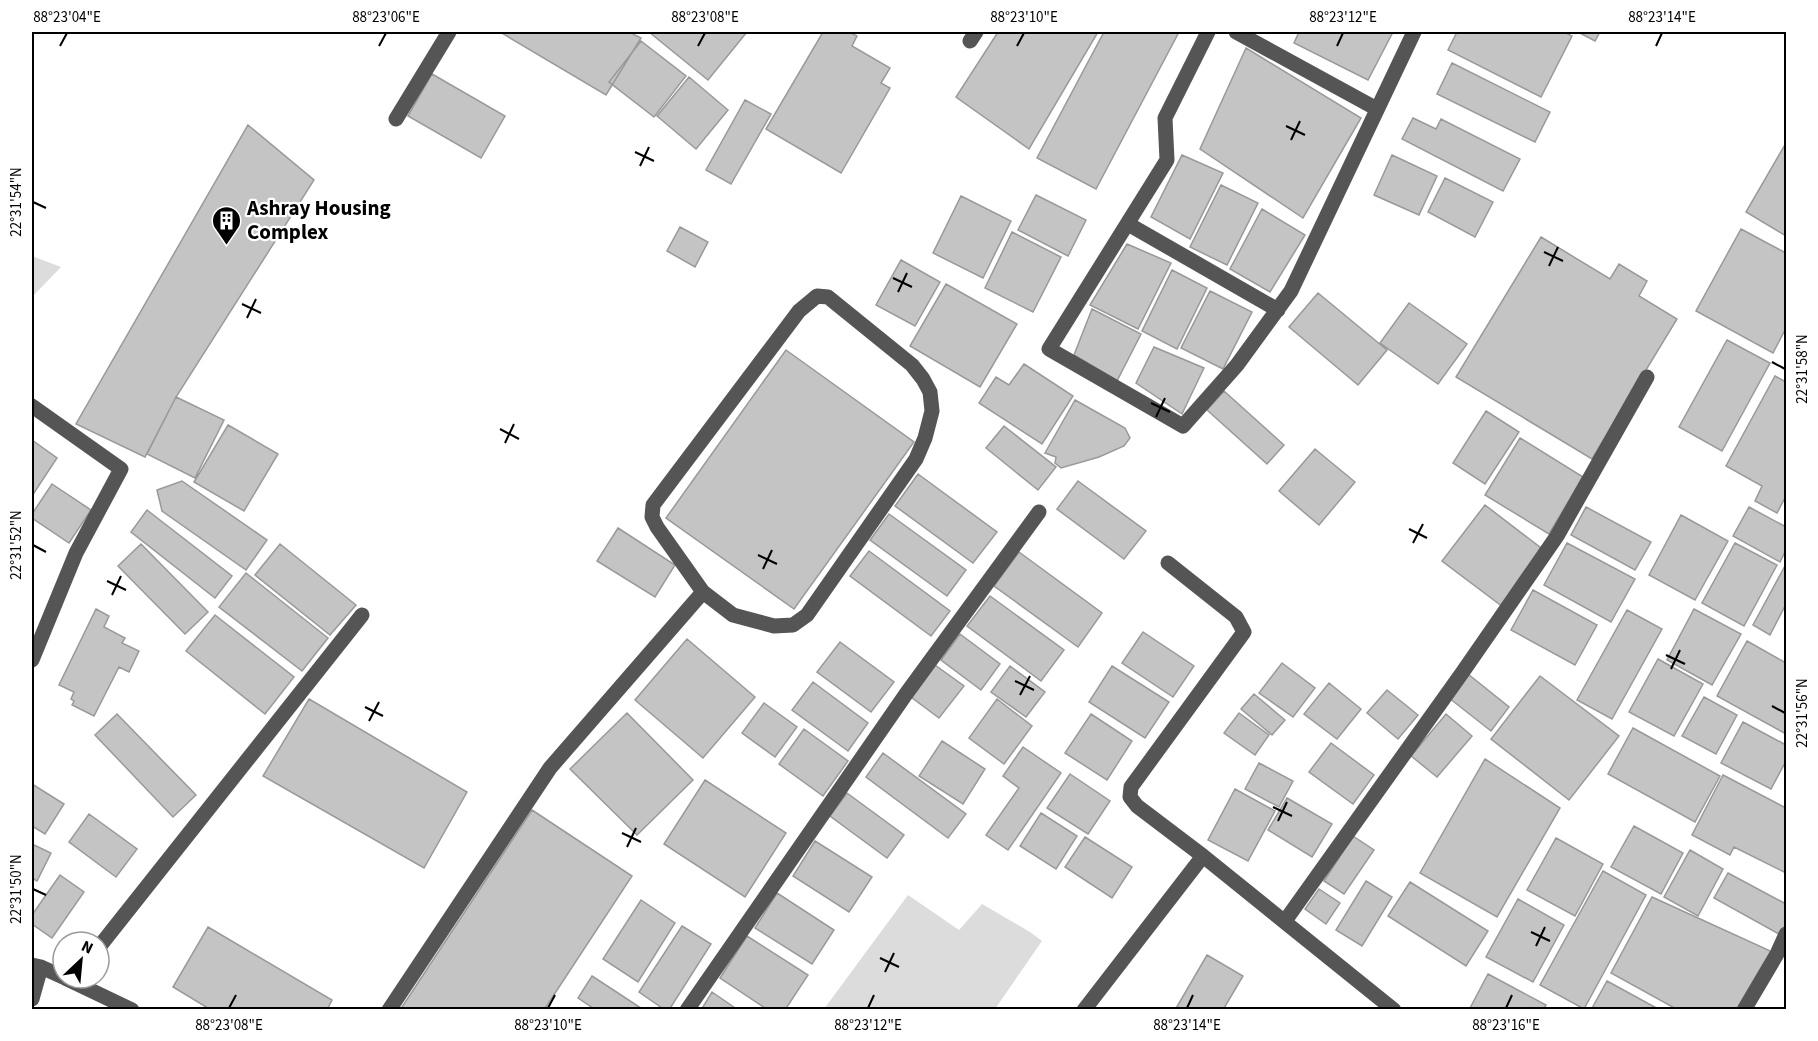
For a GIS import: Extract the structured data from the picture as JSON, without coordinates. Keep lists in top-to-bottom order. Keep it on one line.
{"places":{"building":["Ashray Housing Complex"]},"north":"top right","coordinates":["88°23'04\"E","88°23'06\"E","88°23'08\"E","88°23'10\"E","88°23'12\"E","88°23'14\"E","22°31'54\"N","22°31'58\"N","22°31'52\"N","22°31'56\"N","22°31'50\"N","88°23'16\"E"]}
